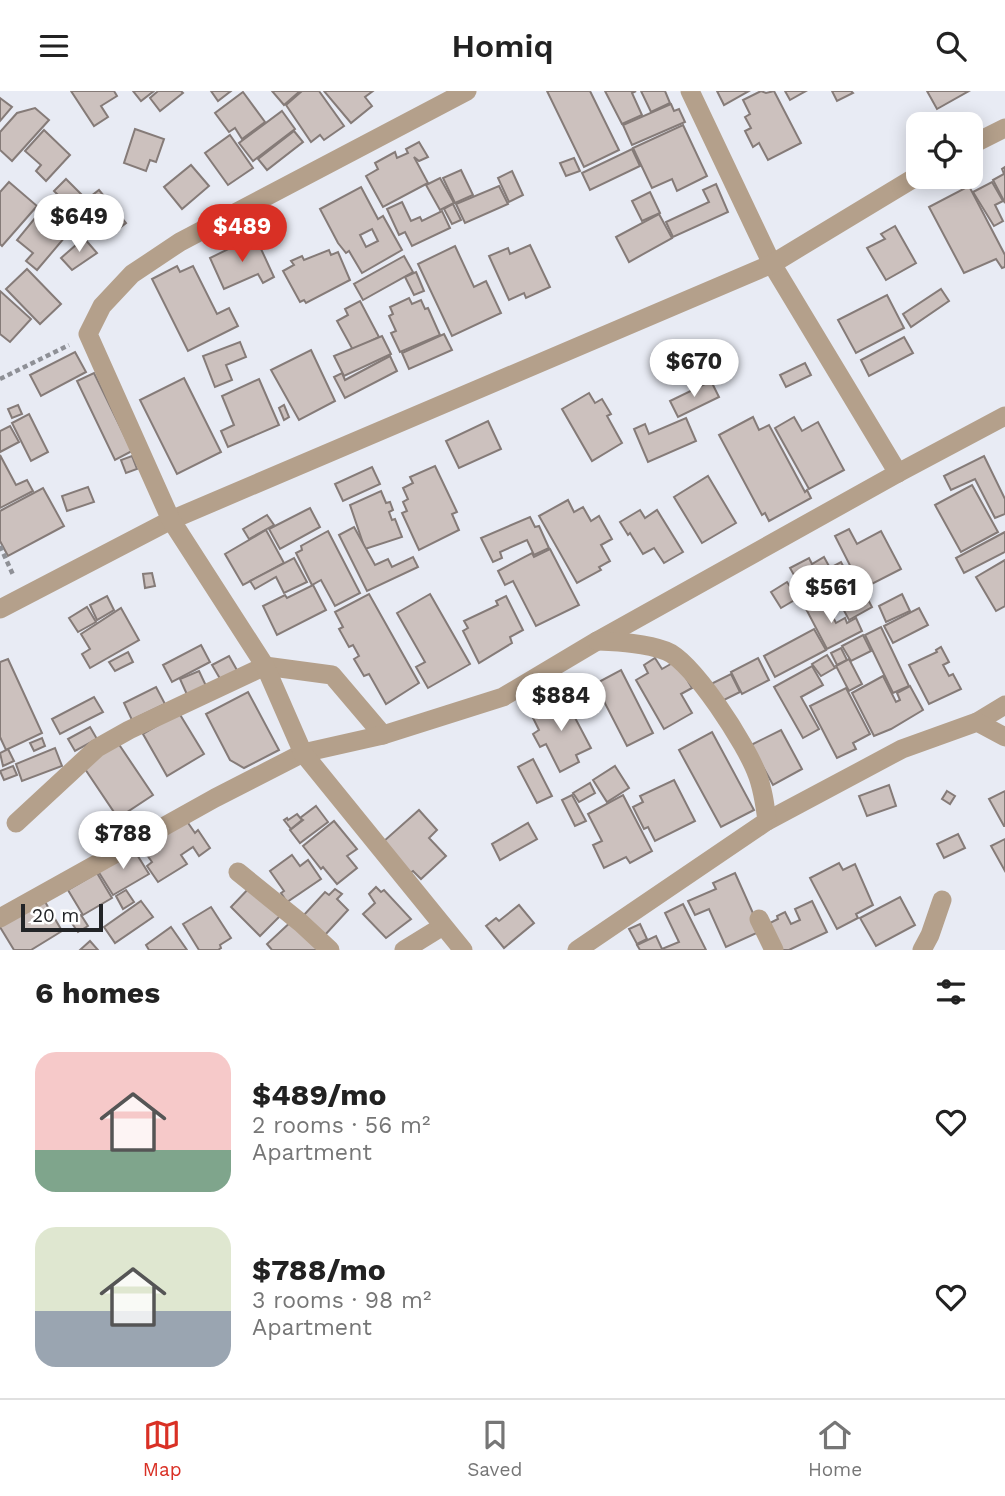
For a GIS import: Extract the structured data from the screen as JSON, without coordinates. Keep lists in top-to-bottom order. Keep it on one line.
{"scale_bar":"20 m","page":{"header":"Homiq","price":["$649","$489","$670","$561","$884","$788"],"scale":"20 m","heading":"6 homes","list":[{"name":"$489/mo","note":"2 rooms · 56 m² · Apartment"},{"name":"$788/mo","note":"3 rooms · 98 m² · Apartment"}],"tabs":["Map","Saved","Home"]}}
